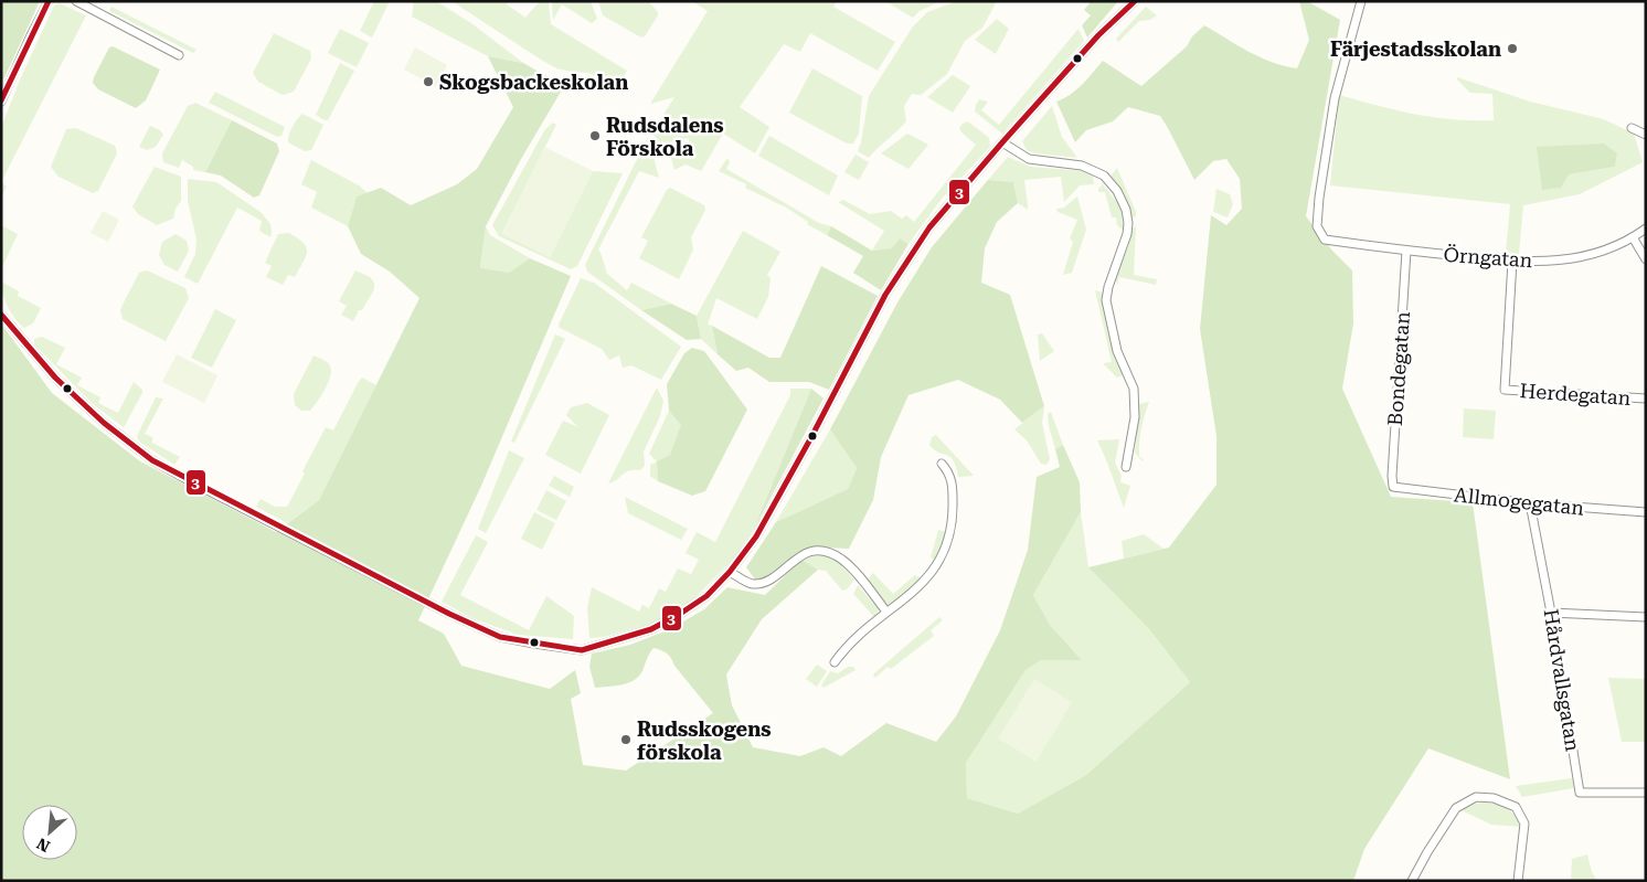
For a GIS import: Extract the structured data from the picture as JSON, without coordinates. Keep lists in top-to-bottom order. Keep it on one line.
{"streets":{"street":["Örngatan","Bondegatan","Herdegatan","Allmogegatan","Hårdvallsgatan"]},"crossings":[["Örngatan","Bondegatan"],["Örngatan","Herdegatan"],["Bondegatan","Allmogegatan"],["Allmogegatan","Hårdvallsgatan"]],"places":["Färjestadsskolan","Skogsbackeskolan","Rudsdalens Förskola","Rudsskogens förskola"],"lines":["transit line 3"],"north":"bottom left"}
